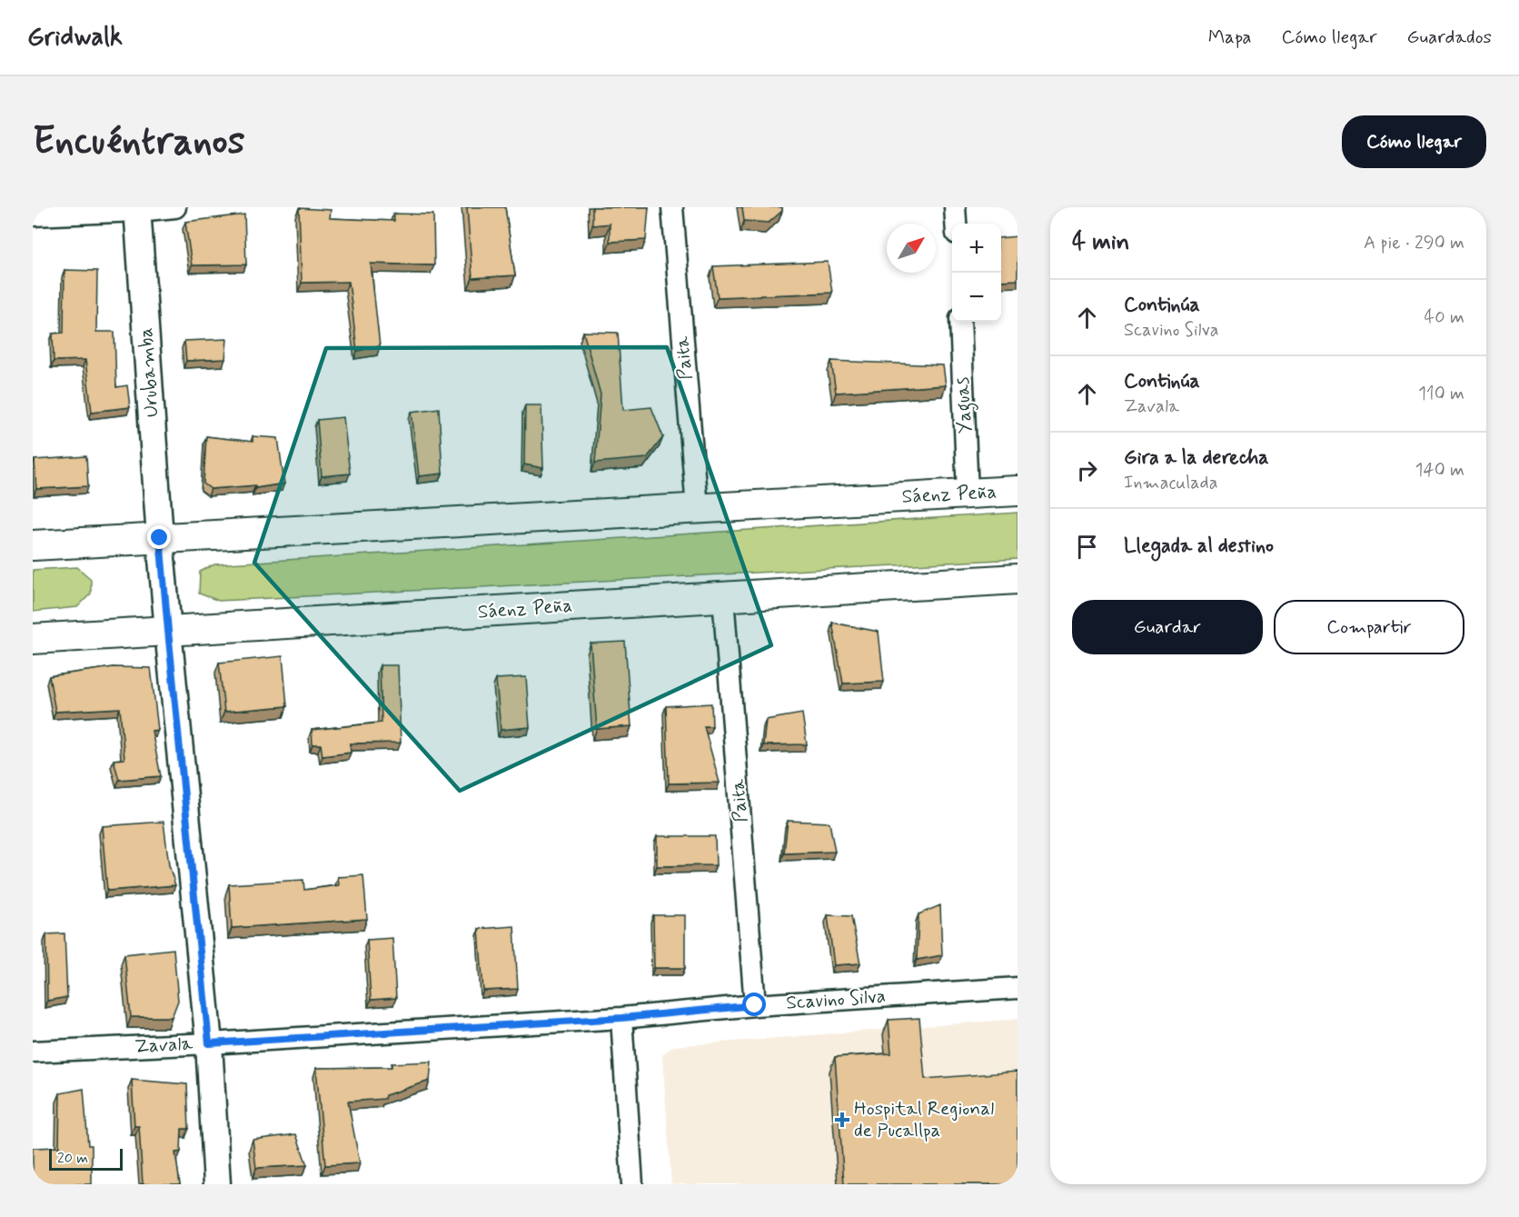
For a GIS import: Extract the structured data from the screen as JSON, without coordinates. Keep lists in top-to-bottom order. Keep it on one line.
{"streets":{"main road":["Sáenz Peña"],"street":["Paita","Urubamba","Yaguas","Scavino Silva","Zavala"]},"crossings":[["Paita","Sáenz Peña"],["Paita","Scavino Silva"],["Urubamba","Sáenz Peña"],["Urubamba","Zavala"],["Yaguas","Sáenz Peña"],["Scavino Silva","Zavala"]],"places":{"health":["Hospital Regional de Pucallpa"]},"scale_bar":"20 m","north":"top right","page":{"header":"Gridwalk","nav":["Mapa","Cómo llegar","Guardados"],"buttons":["Cómo llegar",["Guardar","Compartir"]],"title":"Encuéntranos","heading":["4 min","A pie · 290 m"],"map_buttons":["+","−"],"list":[["Continúa","Scavino Silva","40 m"],["Continúa","Zavala","110 m"],["Gira a la derecha","Inmaculada","140 m"],"Llegada al destino"],"scale":"20 m"}}
